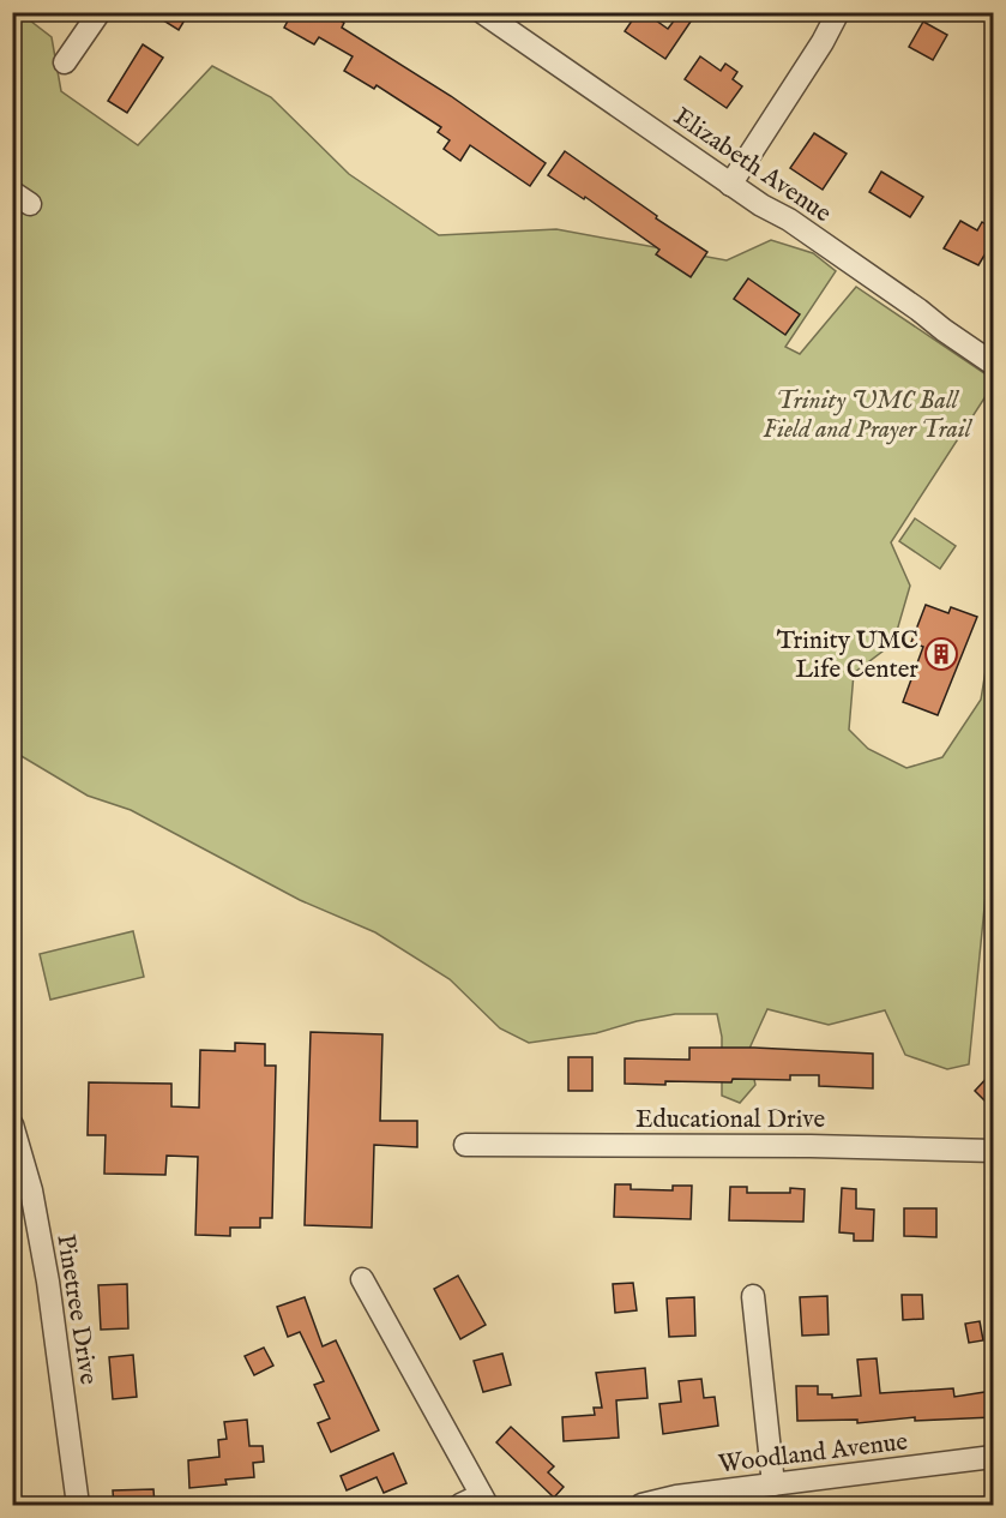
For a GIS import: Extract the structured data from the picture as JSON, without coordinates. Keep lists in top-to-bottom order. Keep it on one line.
{"streets":{"street":["Elizabeth Avenue","Educational Drive","Pinetree Drive","Woodland Avenue"]},"parks":["Trinity UMC Ball Field and Prayer Trail"],"places":{"building":["Trinity UMC Life Center"]}}
